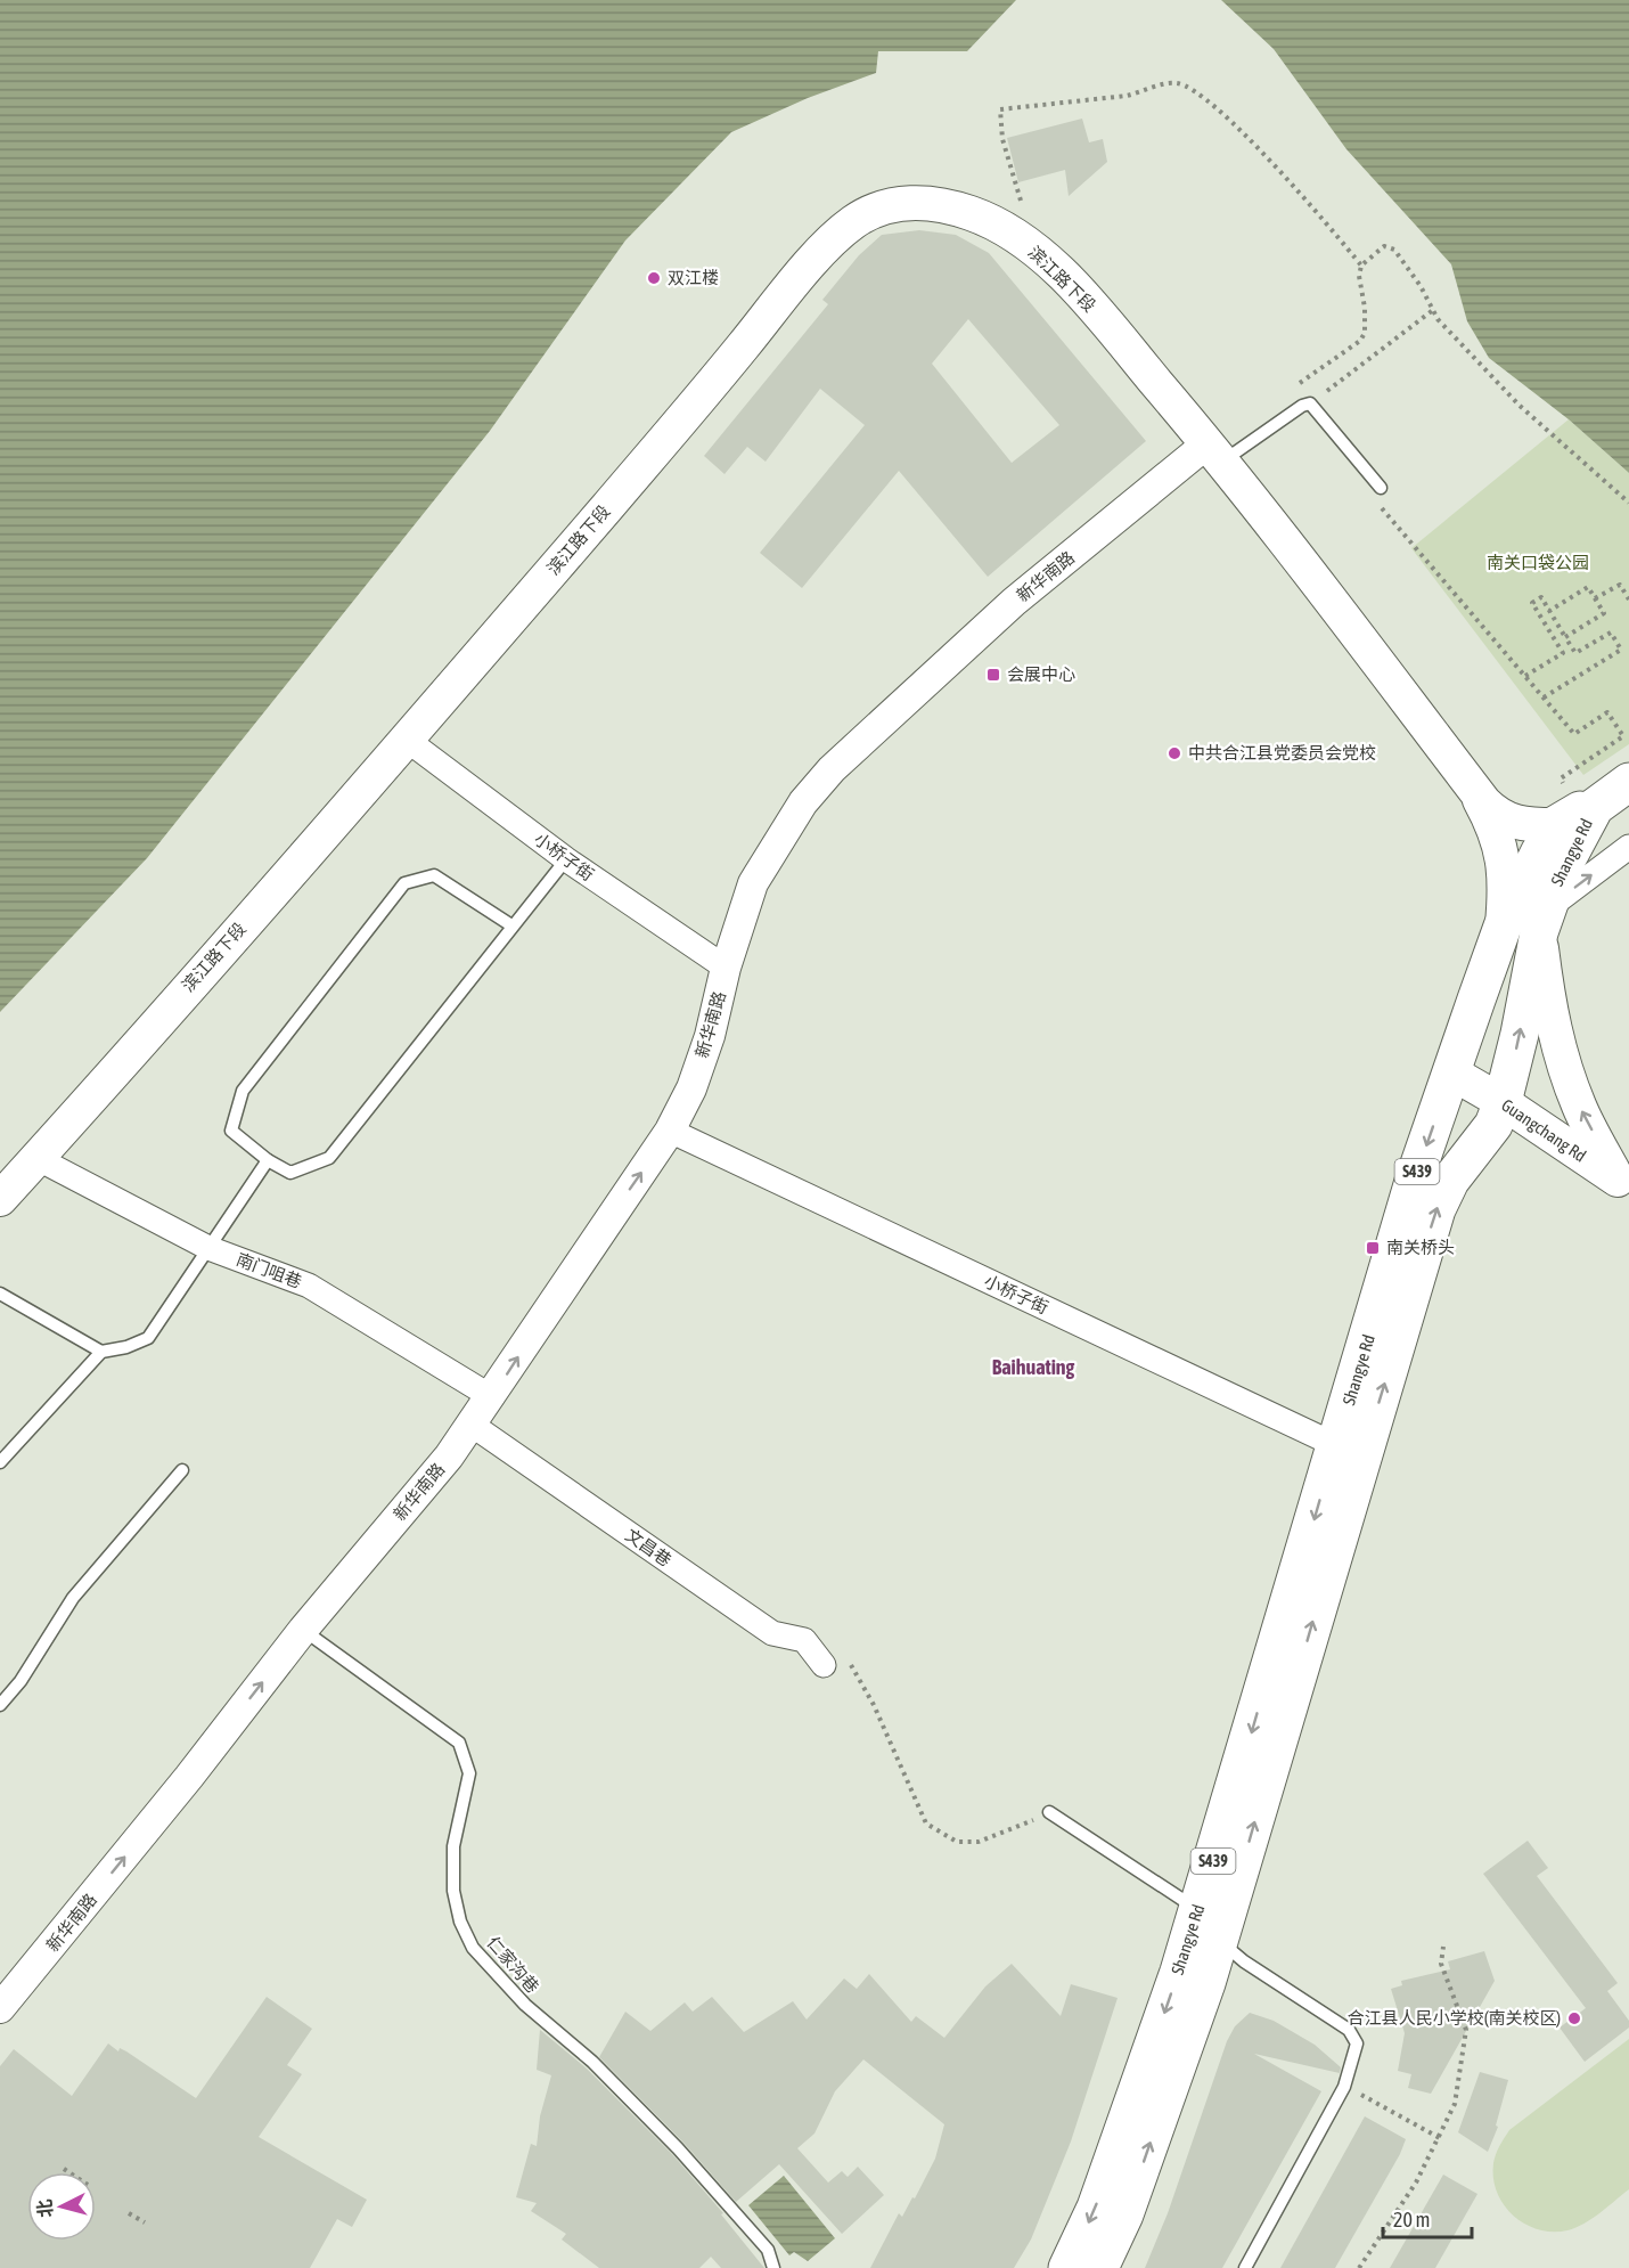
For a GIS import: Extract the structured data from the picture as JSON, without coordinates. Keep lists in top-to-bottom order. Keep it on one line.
{"streets":{"main road":["滨江路下段","Shangye Rd","Guangchang Rd","S439"],"street":["新华南路","小桥子街","南门咀巷","文昌巷"],"lane":["仁家沟巷"]},"crossings":[["滨江路下段","新华南路"],["滨江路下段","小桥子街"],["滨江路下段","南门咀巷"],["新华南路","小桥子街"],["新华南路","南门咀巷"],["新华南路","文昌巷"],["新华南路","仁家沟巷"],["Shangye Rd","小桥子街"],["Shangye Rd","Guangchang Rd"],["Shangye Rd","S439"]],"one_way":["新华南路"],"districts":["Baihuating"],"parks":["南关口袋公园"],"places":{"other":["双江楼","中共合江县党委员会党校","合江县人民小学校(南关校区)"],"transit":["会展中心","南关桥头"]},"scale_bar":"20 m","north":"left"}
